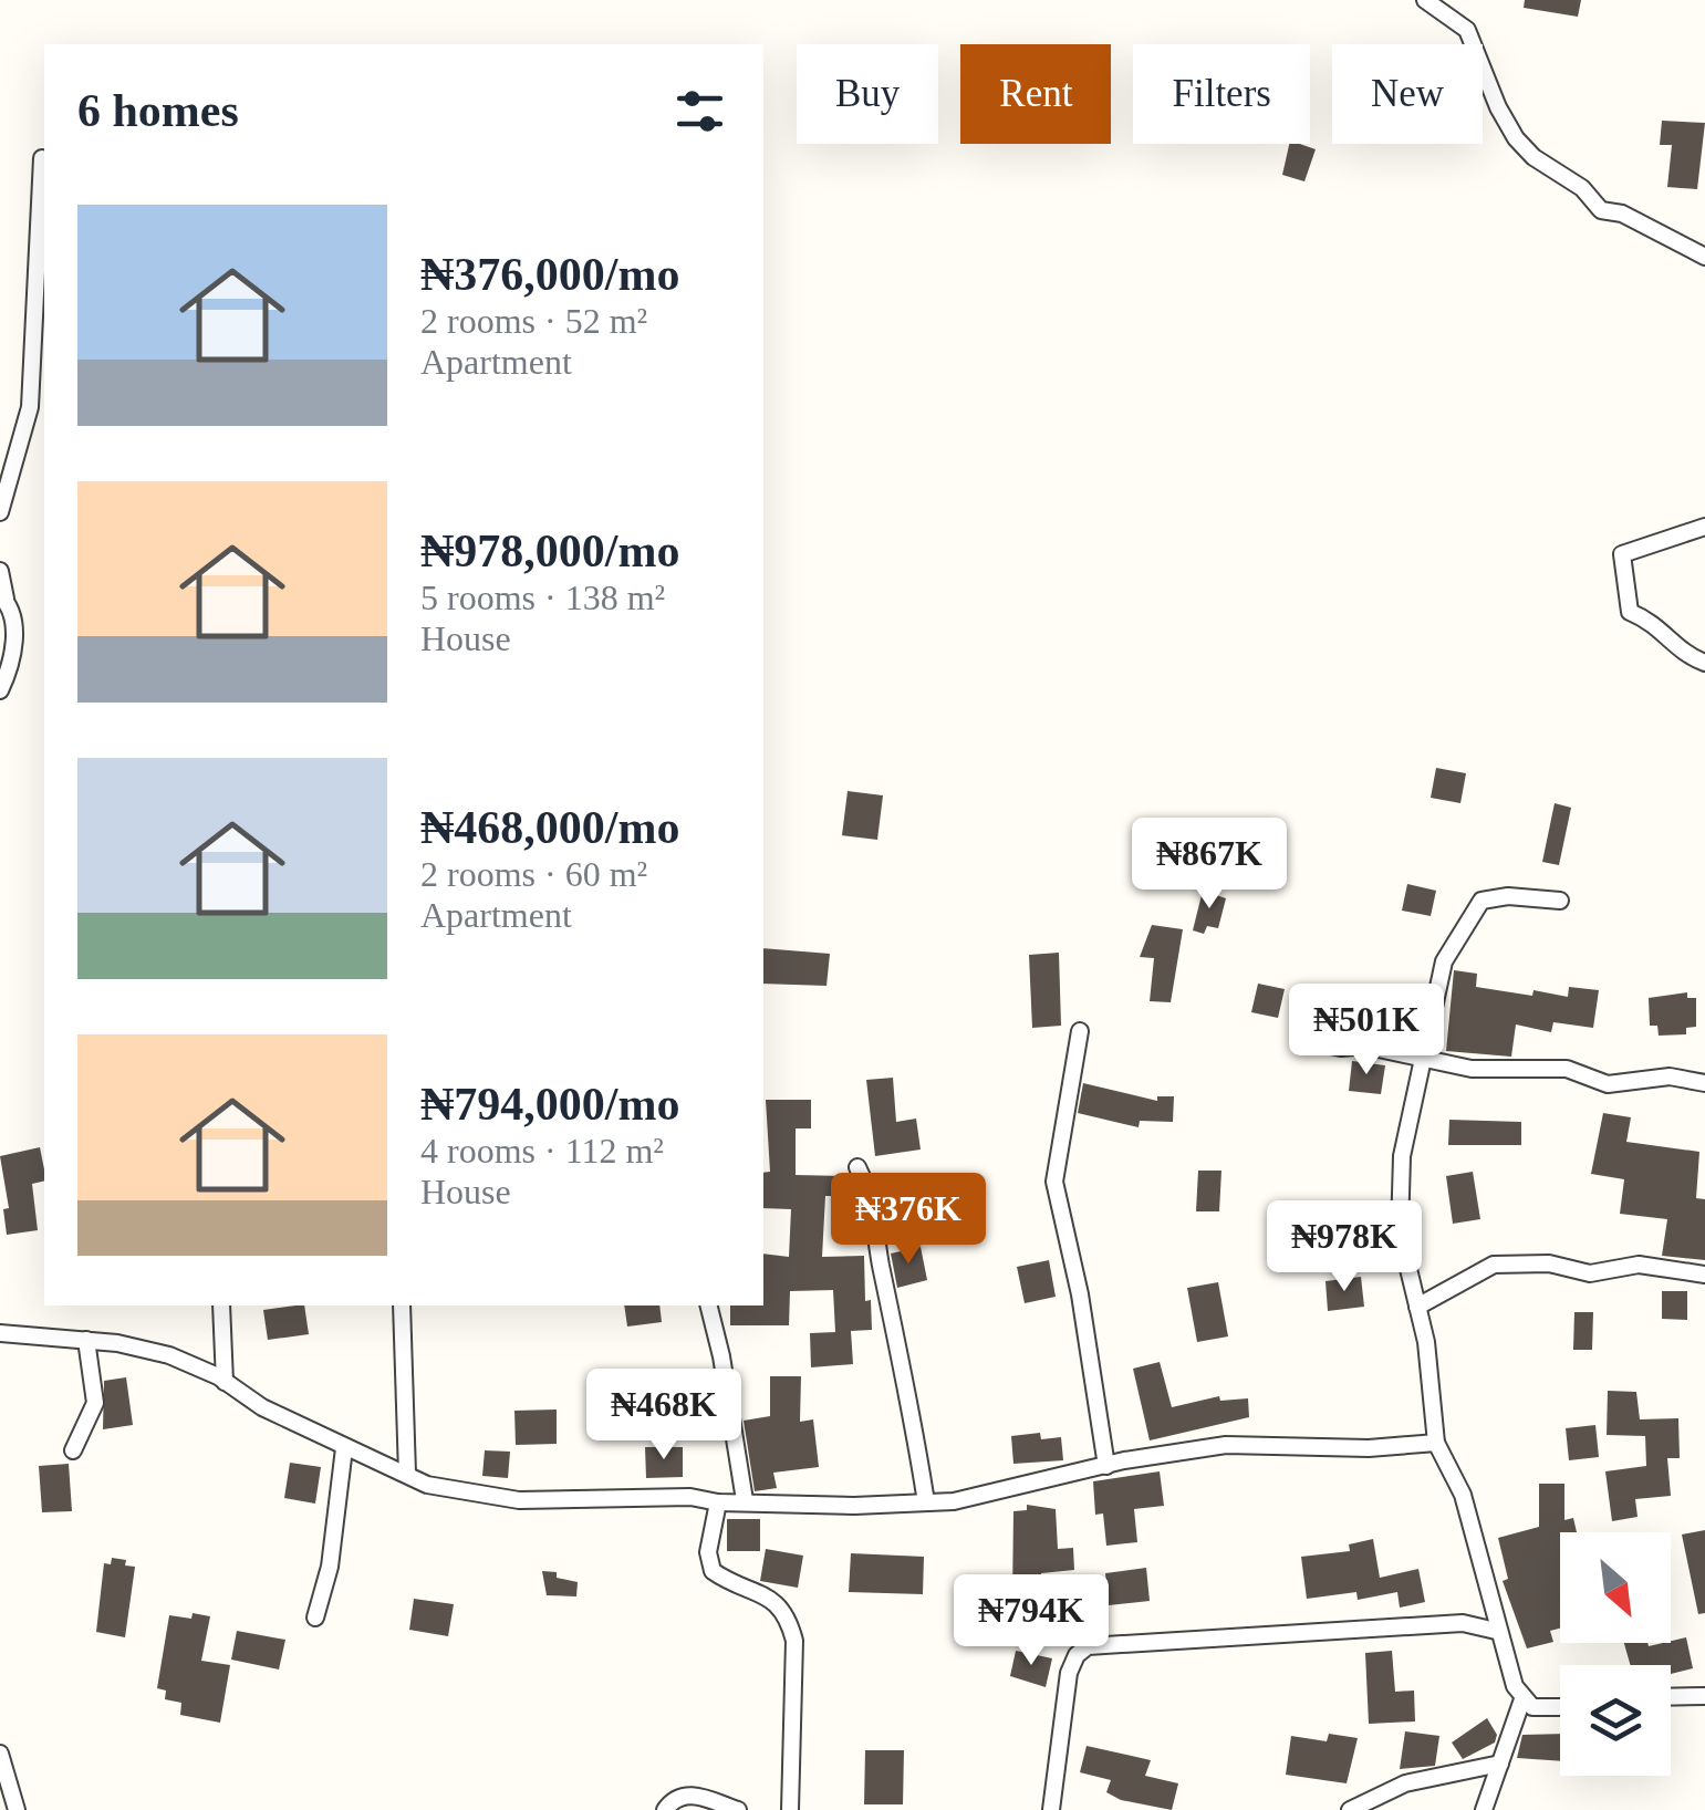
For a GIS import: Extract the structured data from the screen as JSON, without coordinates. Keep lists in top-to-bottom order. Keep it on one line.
{"north":"bottom right","page":{"chip":["Buy","Rent","Filters","New"],"heading":"6 homes","list":[{"name":"₦376,000/mo","note":"2 rooms · 52 m² · Apartment"},{"name":"₦978,000/mo","note":"5 rooms · 138 m² · House"},{"name":"₦468,000/mo","note":"2 rooms · 60 m² · Apartment"},{"name":"₦794,000/mo","note":"4 rooms · 112 m² · House"}],"price":["₦867K","₦501K","₦376K","₦978K","₦468K","₦794K"]}}
